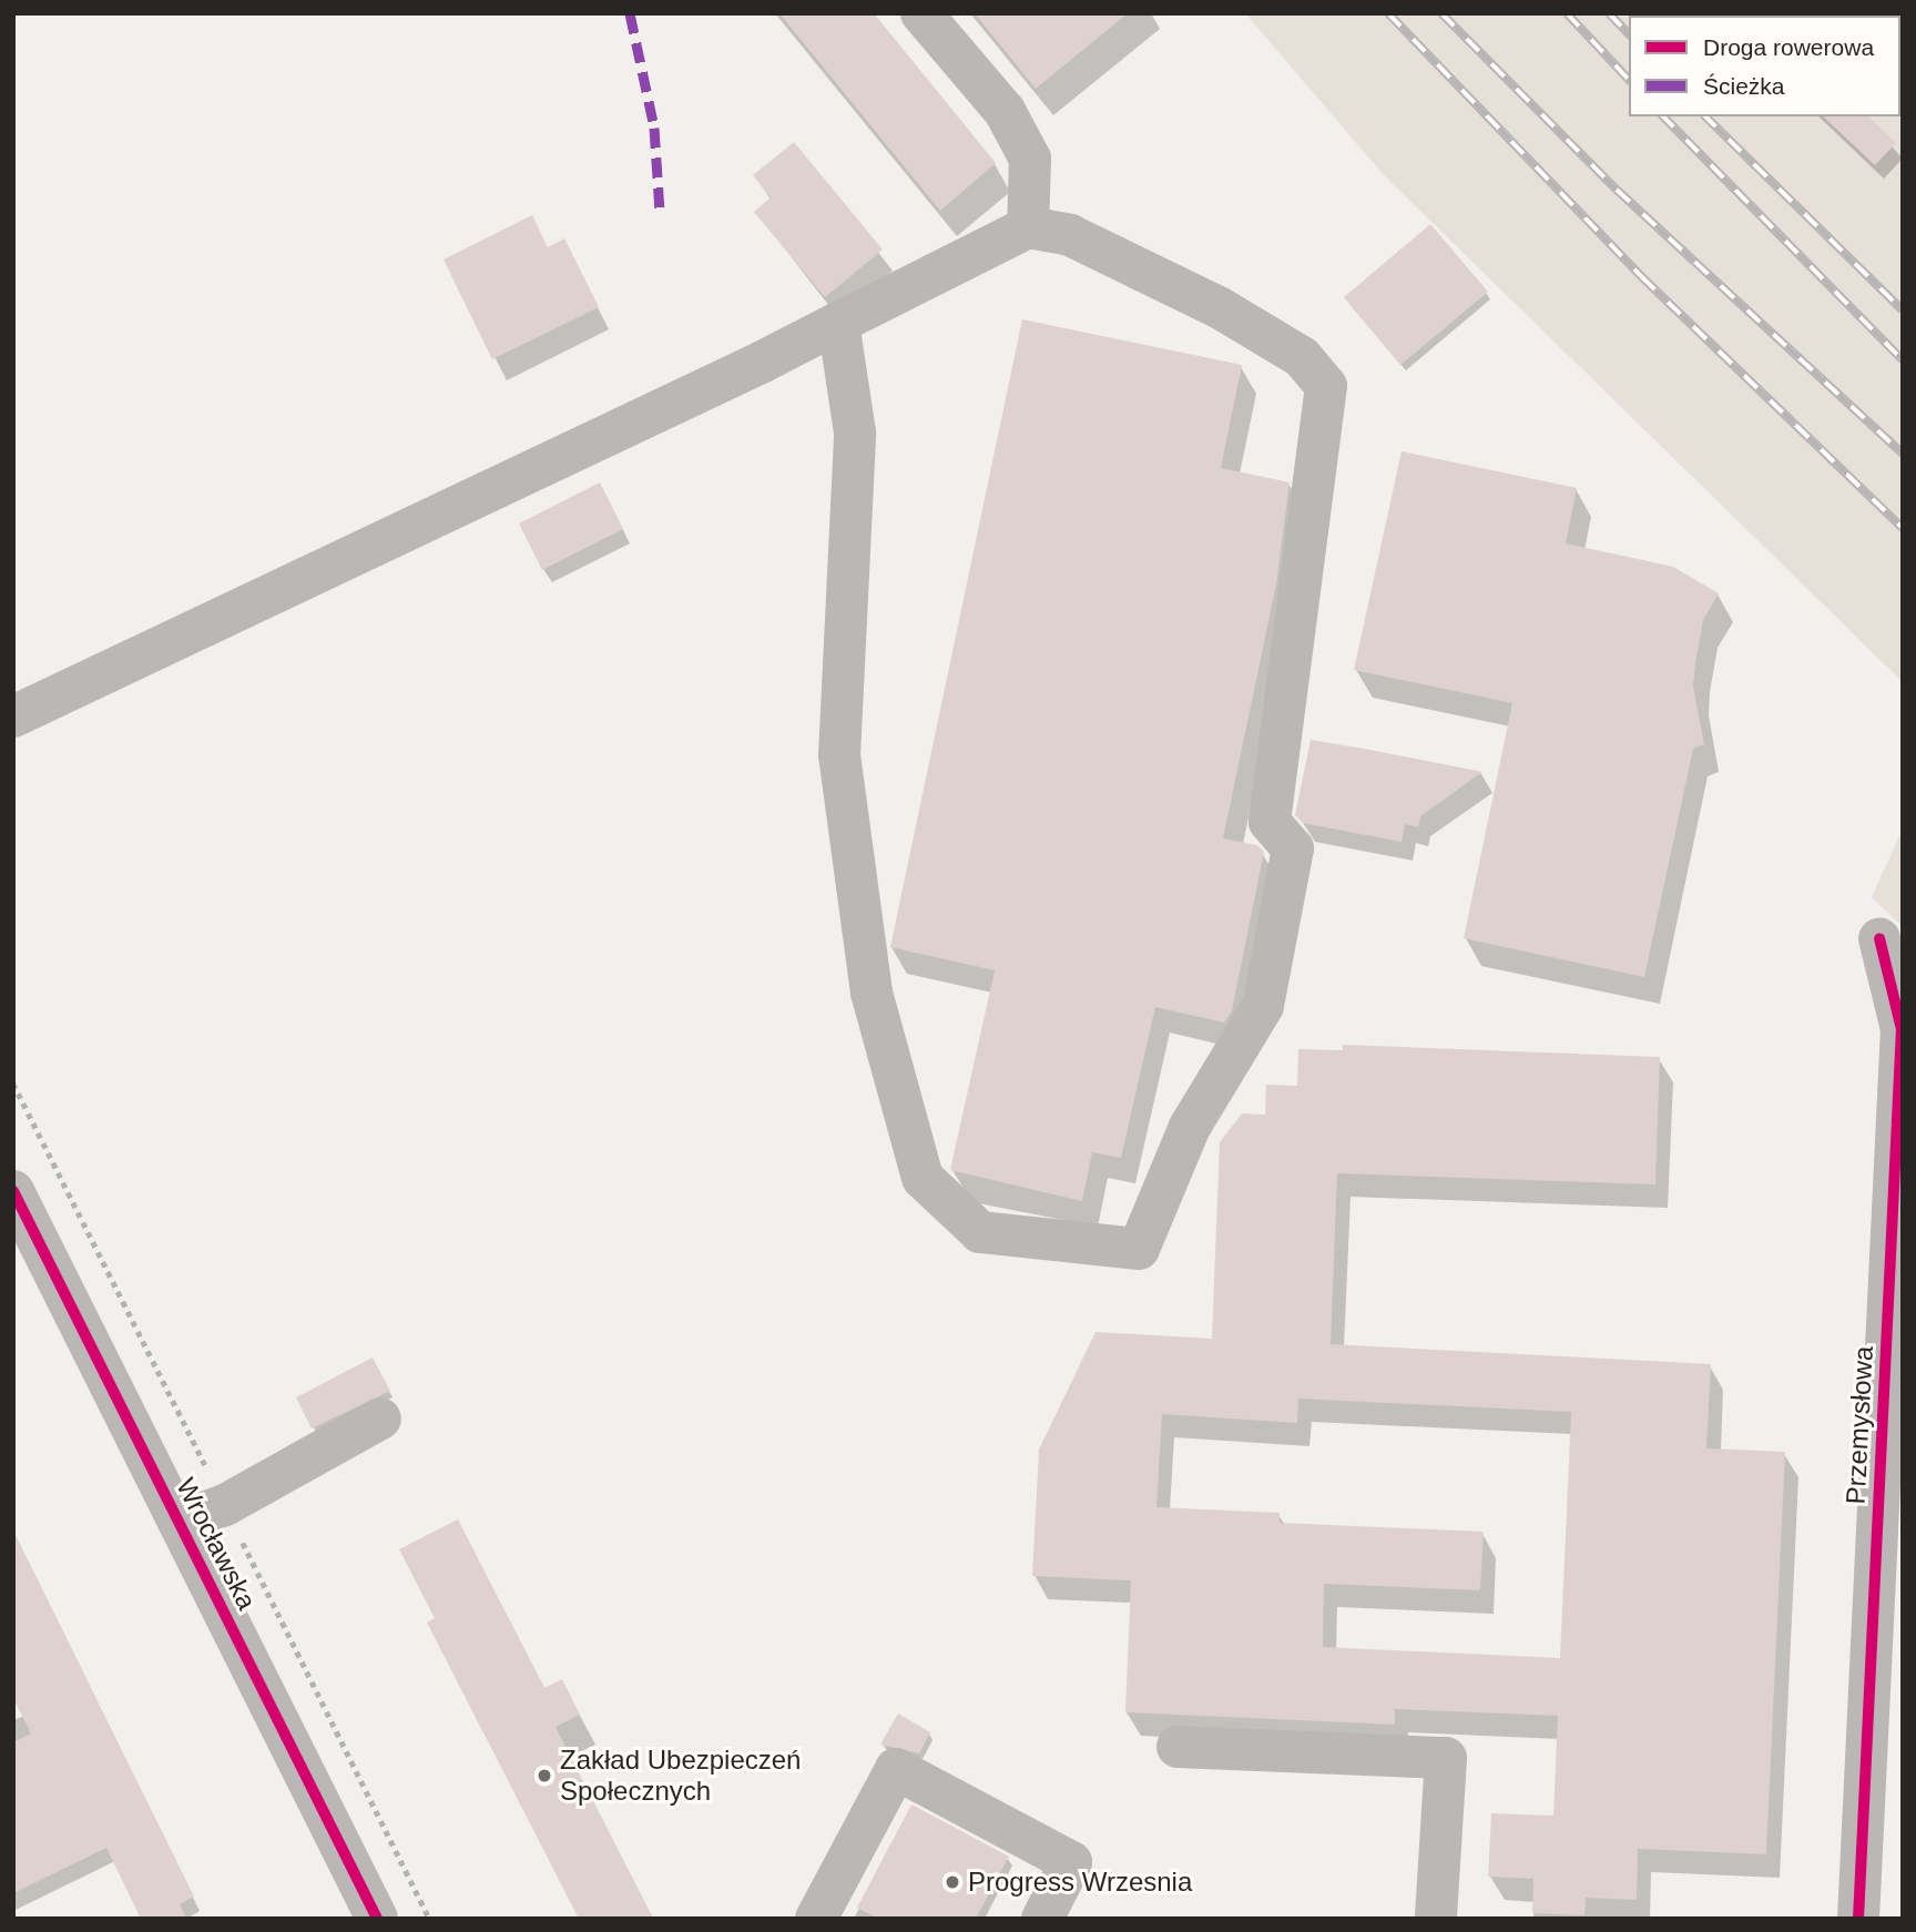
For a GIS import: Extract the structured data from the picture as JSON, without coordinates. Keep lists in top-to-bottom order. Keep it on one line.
{"streets":{"street":["Przemysłowa","Wrocławska"]},"places":["Zakład Ubezpieczeń Społecznych","Progress Wrzesnia"],"legend":["Droga rowerowa","Ścieżka"]}
